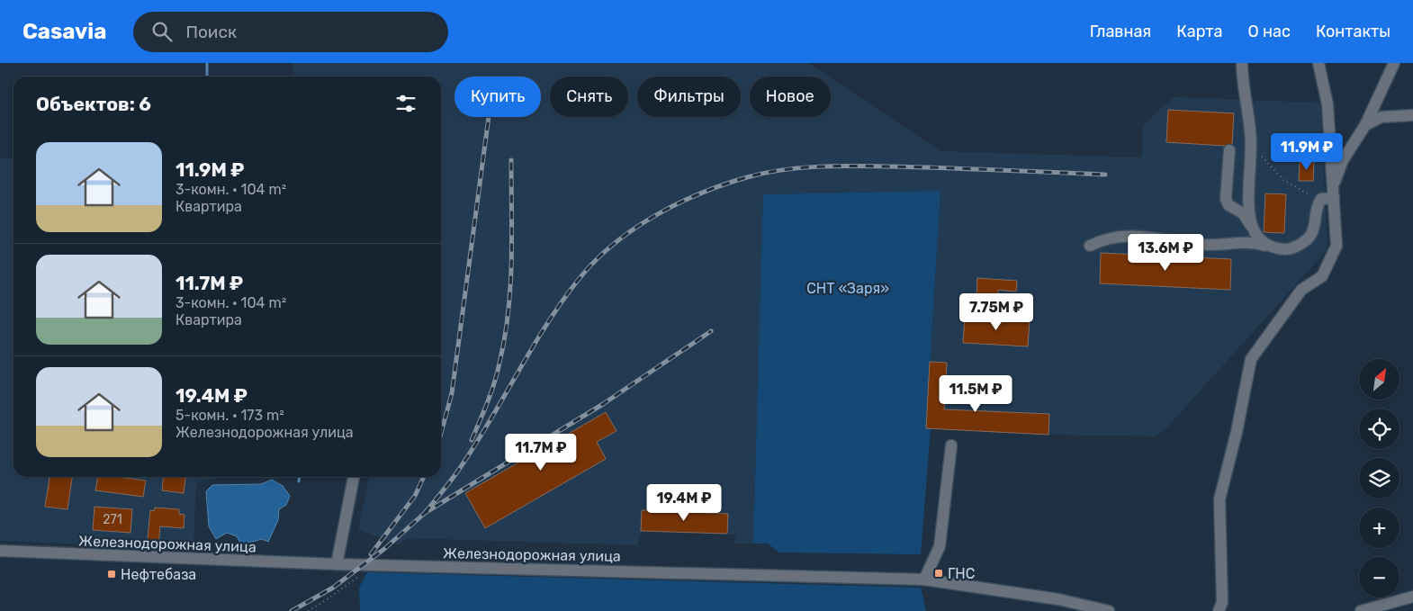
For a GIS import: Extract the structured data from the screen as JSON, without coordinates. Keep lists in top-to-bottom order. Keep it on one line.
{"streets":{"street":["Железнодорожная улица"]},"parks":["СНТ «Заря»"],"places":{"transit":["ГНС","Нефтебаза"]},"house_numbers":["271"],"north":"top right","page":{"header":"Casavia","search":"Поиск","nav":["Главная","Карта","О нас","Контакты"],"chip":["Купить","Снять","Фильтры","Новое"],"heading":"Объектов: 6","list":[{"name":"11.9M ₽","note":"3-комн. · 104 m² · Квартира"},{"name":"11.7M ₽","note":"3-комн. · 104 m² · Квартира"},{"name":"19.4M ₽","note":"5-комн. · 173 m² · Железнодорожная улица"}],"price":["11.9M ₽","13.6M ₽","7.75M ₽","11.5M ₽","11.7M ₽","19.4M ₽"],"map_buttons":["+","−"]}}
